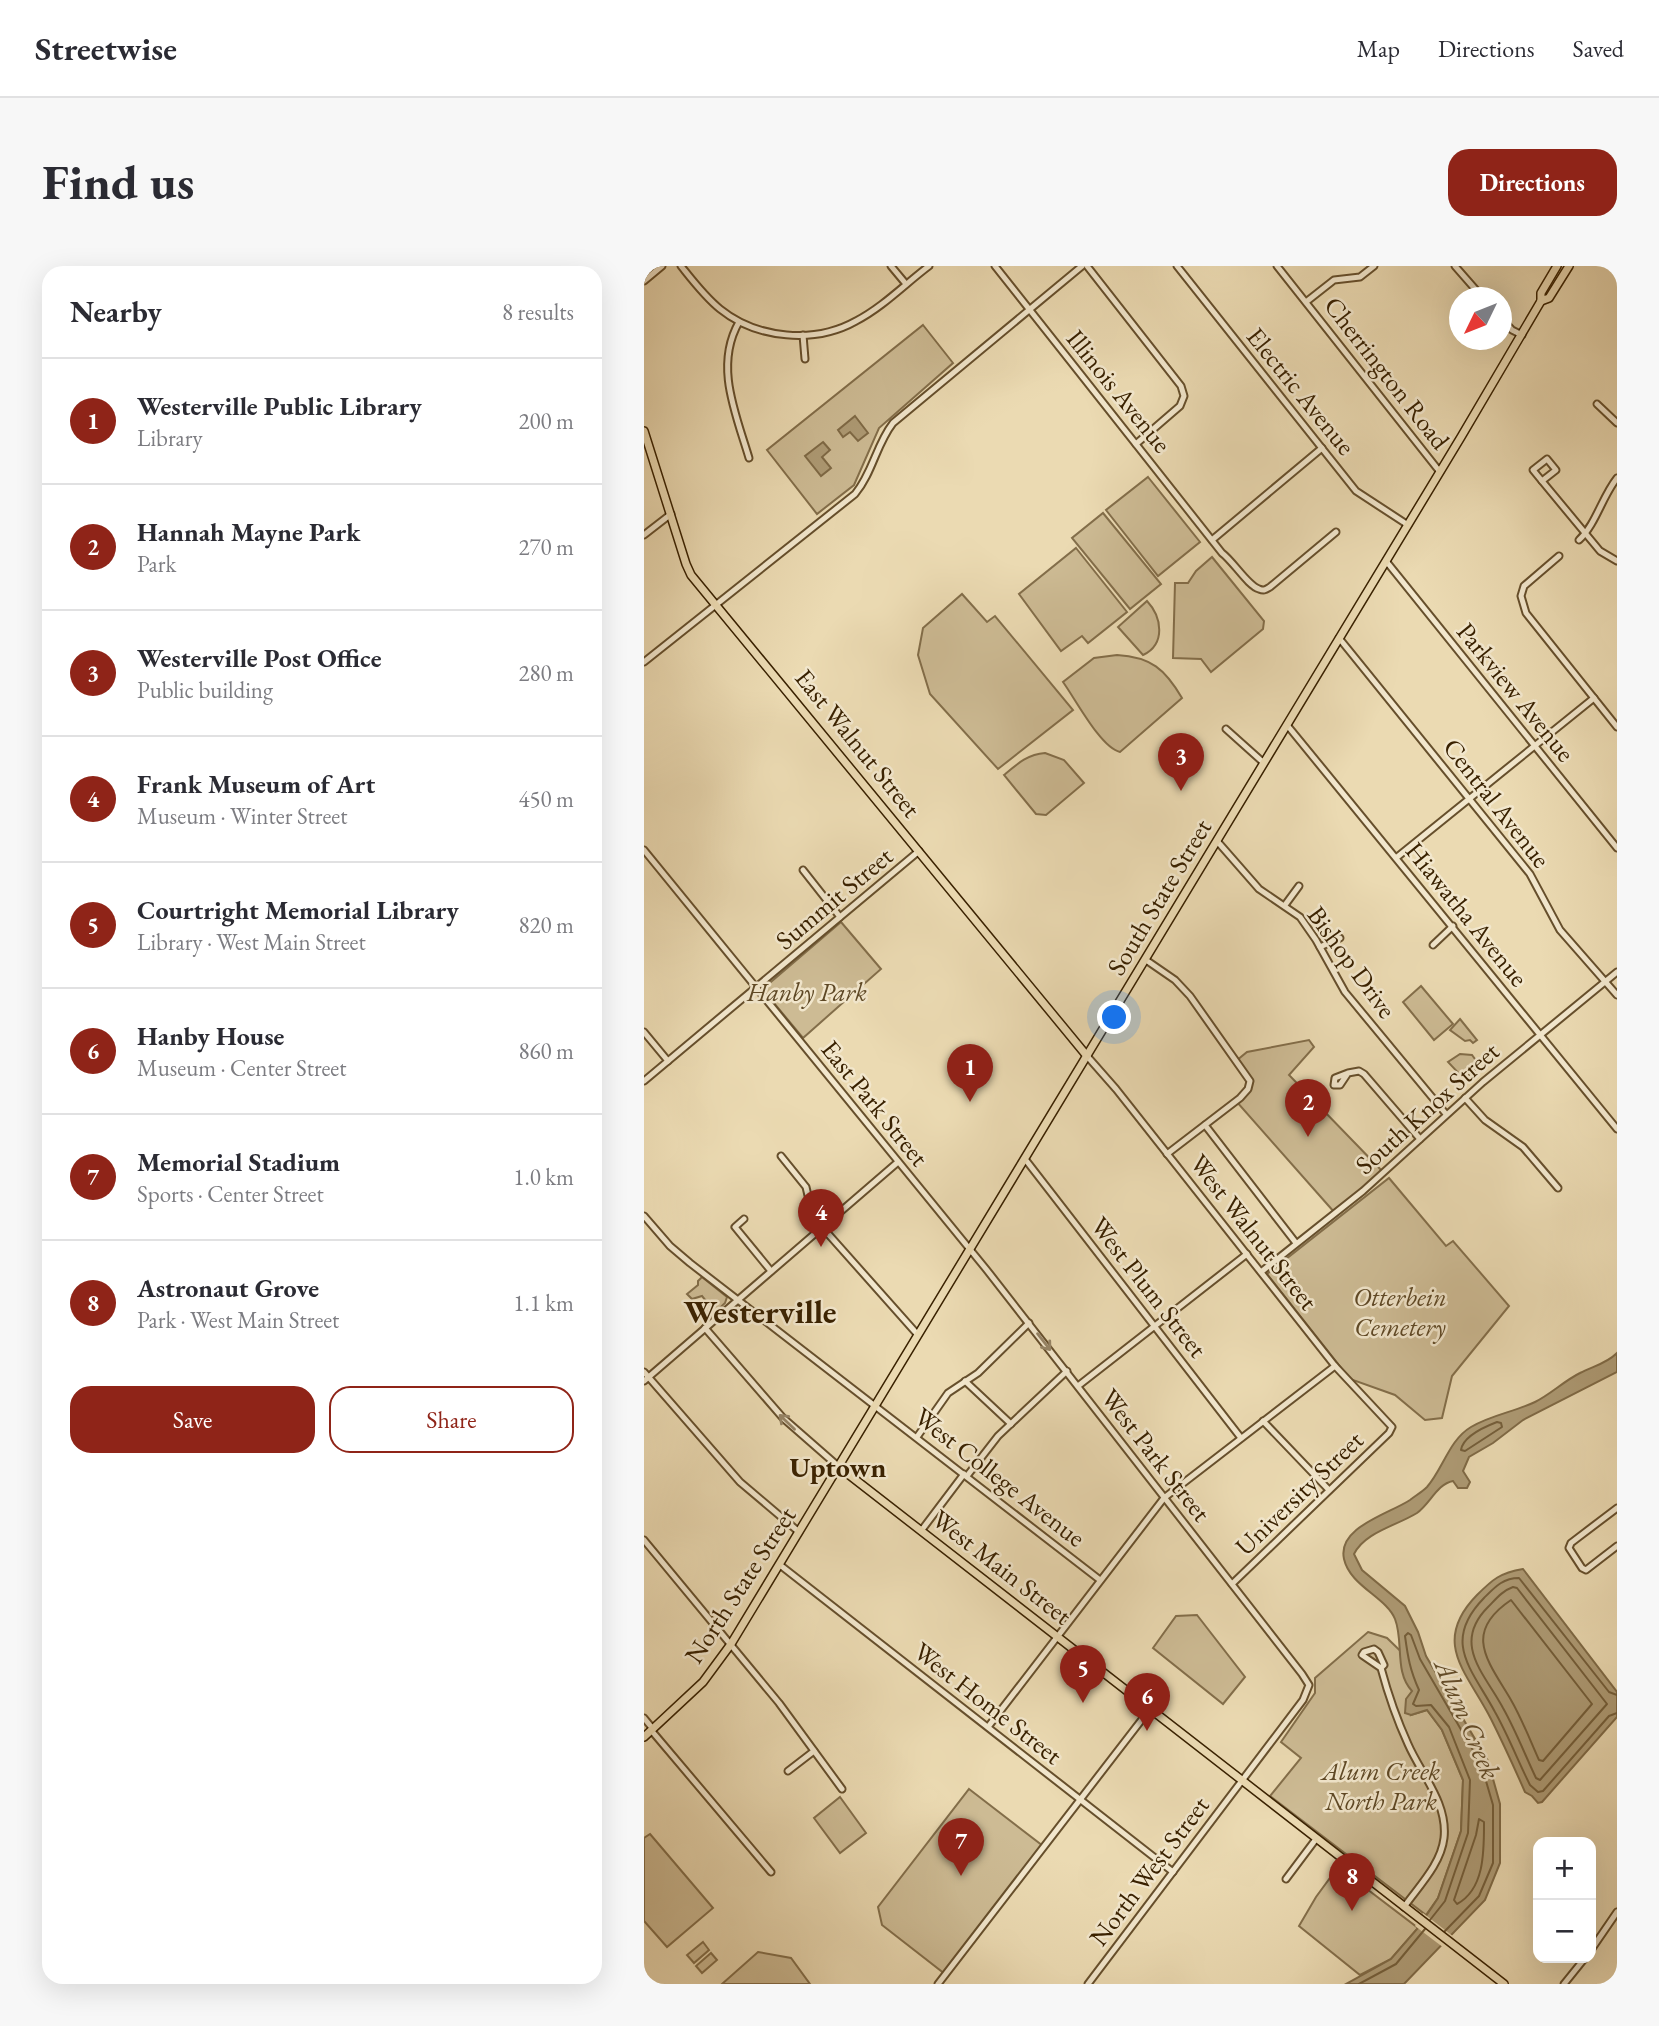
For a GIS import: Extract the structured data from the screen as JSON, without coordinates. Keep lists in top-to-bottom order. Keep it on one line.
{"streets":{"main road":["East Walnut Street","South State Street","West Main Street","North State Street"],"street":["Cherrington Road","Illinois Avenue","Electric Avenue","Parkview Avenue","Central Avenue","Summit Street","Hiawatha Avenue","Bishop Drive","East Park Street","South Knox Street","West Walnut Street","West Plum Street","West Park Street","West College Avenue","University Street","West Home Street","North West Street"]},"crossings":[["Cherrington Road","South State Street"],["Electric Avenue","South State Street"],["Parkview Avenue","South State Street"],["East Walnut Street","South State Street"],["East Walnut Street","Summit Street"],["East Walnut Street","West Walnut Street"],["Central Avenue","South State Street"],["Central Avenue","South Knox Street"],["South State Street","Hiawatha Avenue"],["South State Street","Bishop Drive"],["South State Street","East Park Street"],["South State Street","West Walnut Street"],["South State Street","West Plum Street"],["South State Street","West Park Street"],["South State Street","West College Avenue"],["South State Street","North State Street"],["Summit Street","East Park Street"],["Hiawatha Avenue","South Knox Street"],["Bishop Drive","South Knox Street"],["East Park Street","West Park Street"],["South Knox Street","West Walnut Street"],["West Walnut Street","University Street"],["West Park Street","University Street"],["West Park Street","North West Street"],["West College Avenue","North State Street"],["West Main Street","North State Street"],["West Main Street","North West Street"],["North State Street","West Home Street"],["West Home Street","North West Street"]],"districts":["Westerville","Uptown"],"water":["Alum Creek"],"parks":["Hanby Park","Otterbein Cemetery","Alum Creek North Park"],"north":"bottom left","page":{"header":"Streetwise","nav":["Map","Directions","Saved"],"buttons":["Directions",["Save","Share"]],"title":"Find us","heading":["Nearby","8 results"],"list":[{"mark":"1","name":"Westerville Public Library","note":"Library","value":"200 m"},{"mark":"2","name":"Hannah Mayne Park","note":"Park","value":"270 m"},{"mark":"3","name":"Westerville Post Office","note":"Public building","value":"280 m"},{"mark":"4","name":"Frank Museum of Art","note":"Museum · Winter Street","value":"450 m"},{"mark":"5","name":"Courtright Memorial Library","note":"Library · West Main Street","value":"820 m"},{"mark":"6","name":"Hanby House","note":"Museum · Center Street","value":"860 m"},{"mark":"7","name":"Memorial Stadium","note":"Sports · Center Street","value":"1.0 km"},{"mark":"8","name":"Astronaut Grove","note":"Park · West Main Street","value":"1.1 km"}],"pins":["3","1","2","4","5","6","7","8"],"map_buttons":["+","−"]}}
